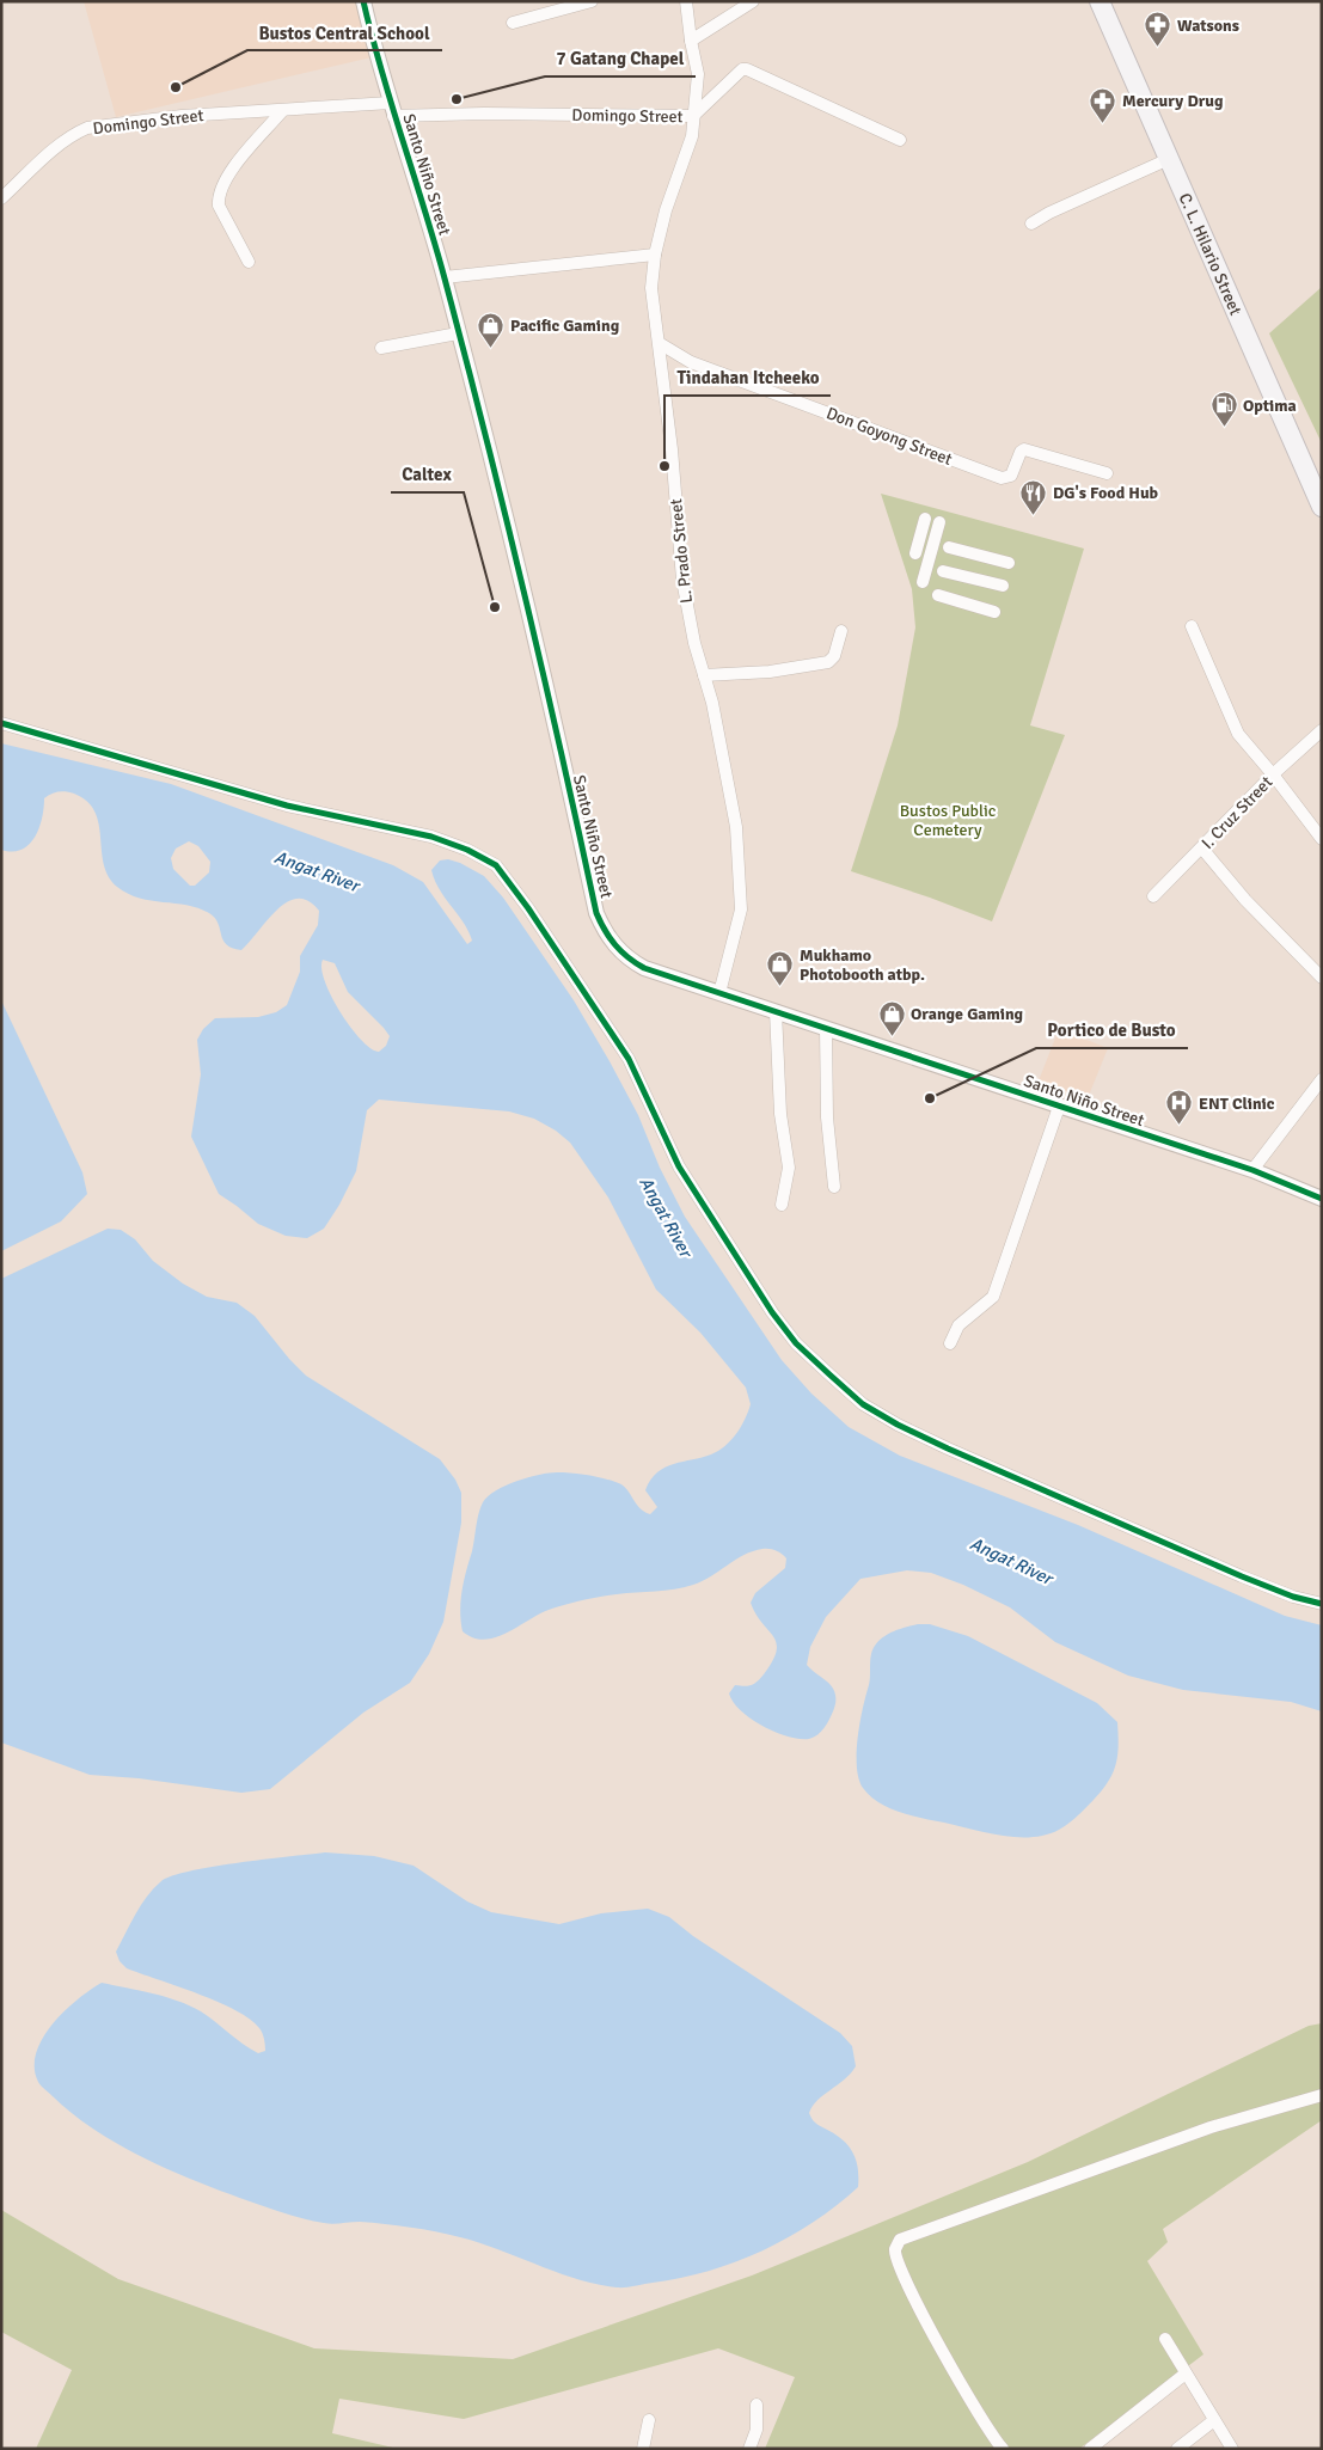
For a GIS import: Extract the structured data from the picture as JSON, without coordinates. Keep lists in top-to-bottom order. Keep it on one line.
{"streets":{"main road":["C. L. Hilario Street"],"street":["Domingo Street","Santo Niño Street","Don Goyong Street","L. Prado Street","I. Cruz Street"]},"crossings":[["Domingo Street","Santo Niño Street"],["Domingo Street","L. Prado Street"],["Santo Niño Street","L. Prado Street"],["Don Goyong Street","L. Prado Street"]],"water":["Angat River"],"parks":["Bustos Public Cemetery"],"places":{"pharmacy":["Watsons","Mercury Drug"],"other":["Bustos Central School","7 Gatang Chapel","Tindahan Itcheeko","Caltex","Portico de Busto"],"shop":["Pacific Gaming","Mukhamo Photobooth atbp.","Orange Gaming"],"fuel station":["Optima"],"restaurant":["DG's Food Hub"],"hospital":["ENT Clinic"]}}
